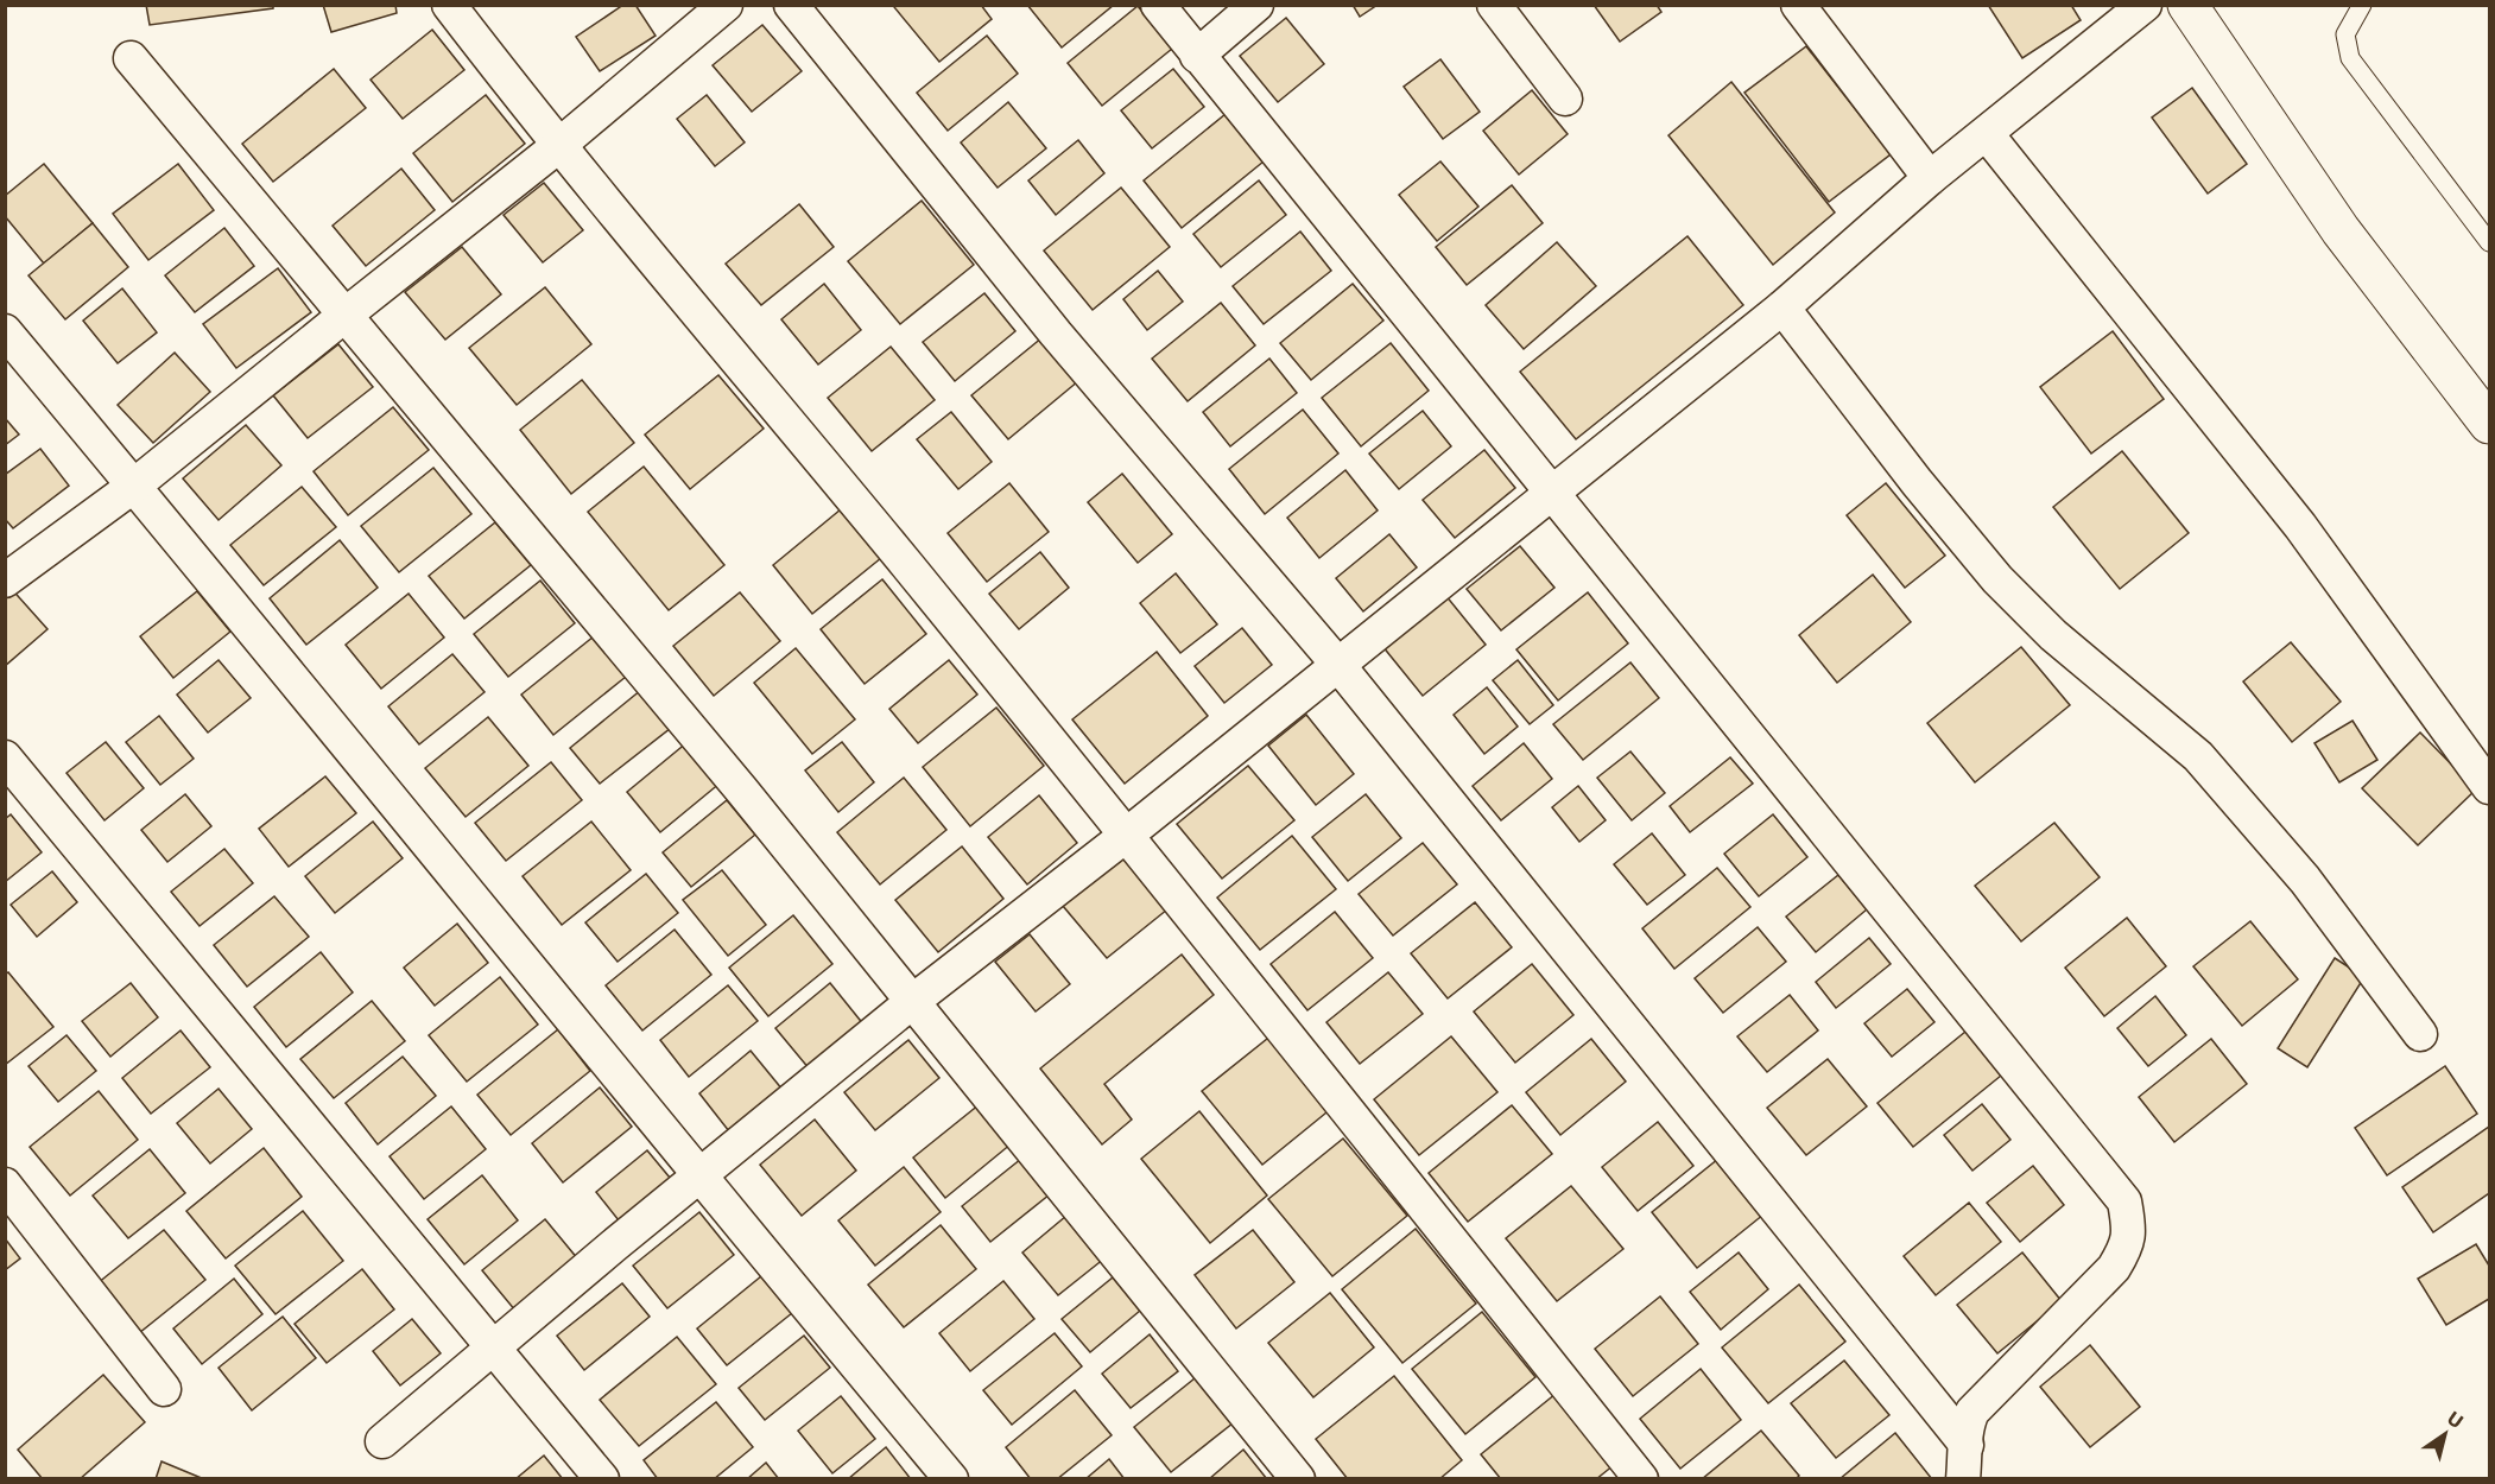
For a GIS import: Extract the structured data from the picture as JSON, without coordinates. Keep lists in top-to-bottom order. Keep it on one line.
{"north":"top right"}
